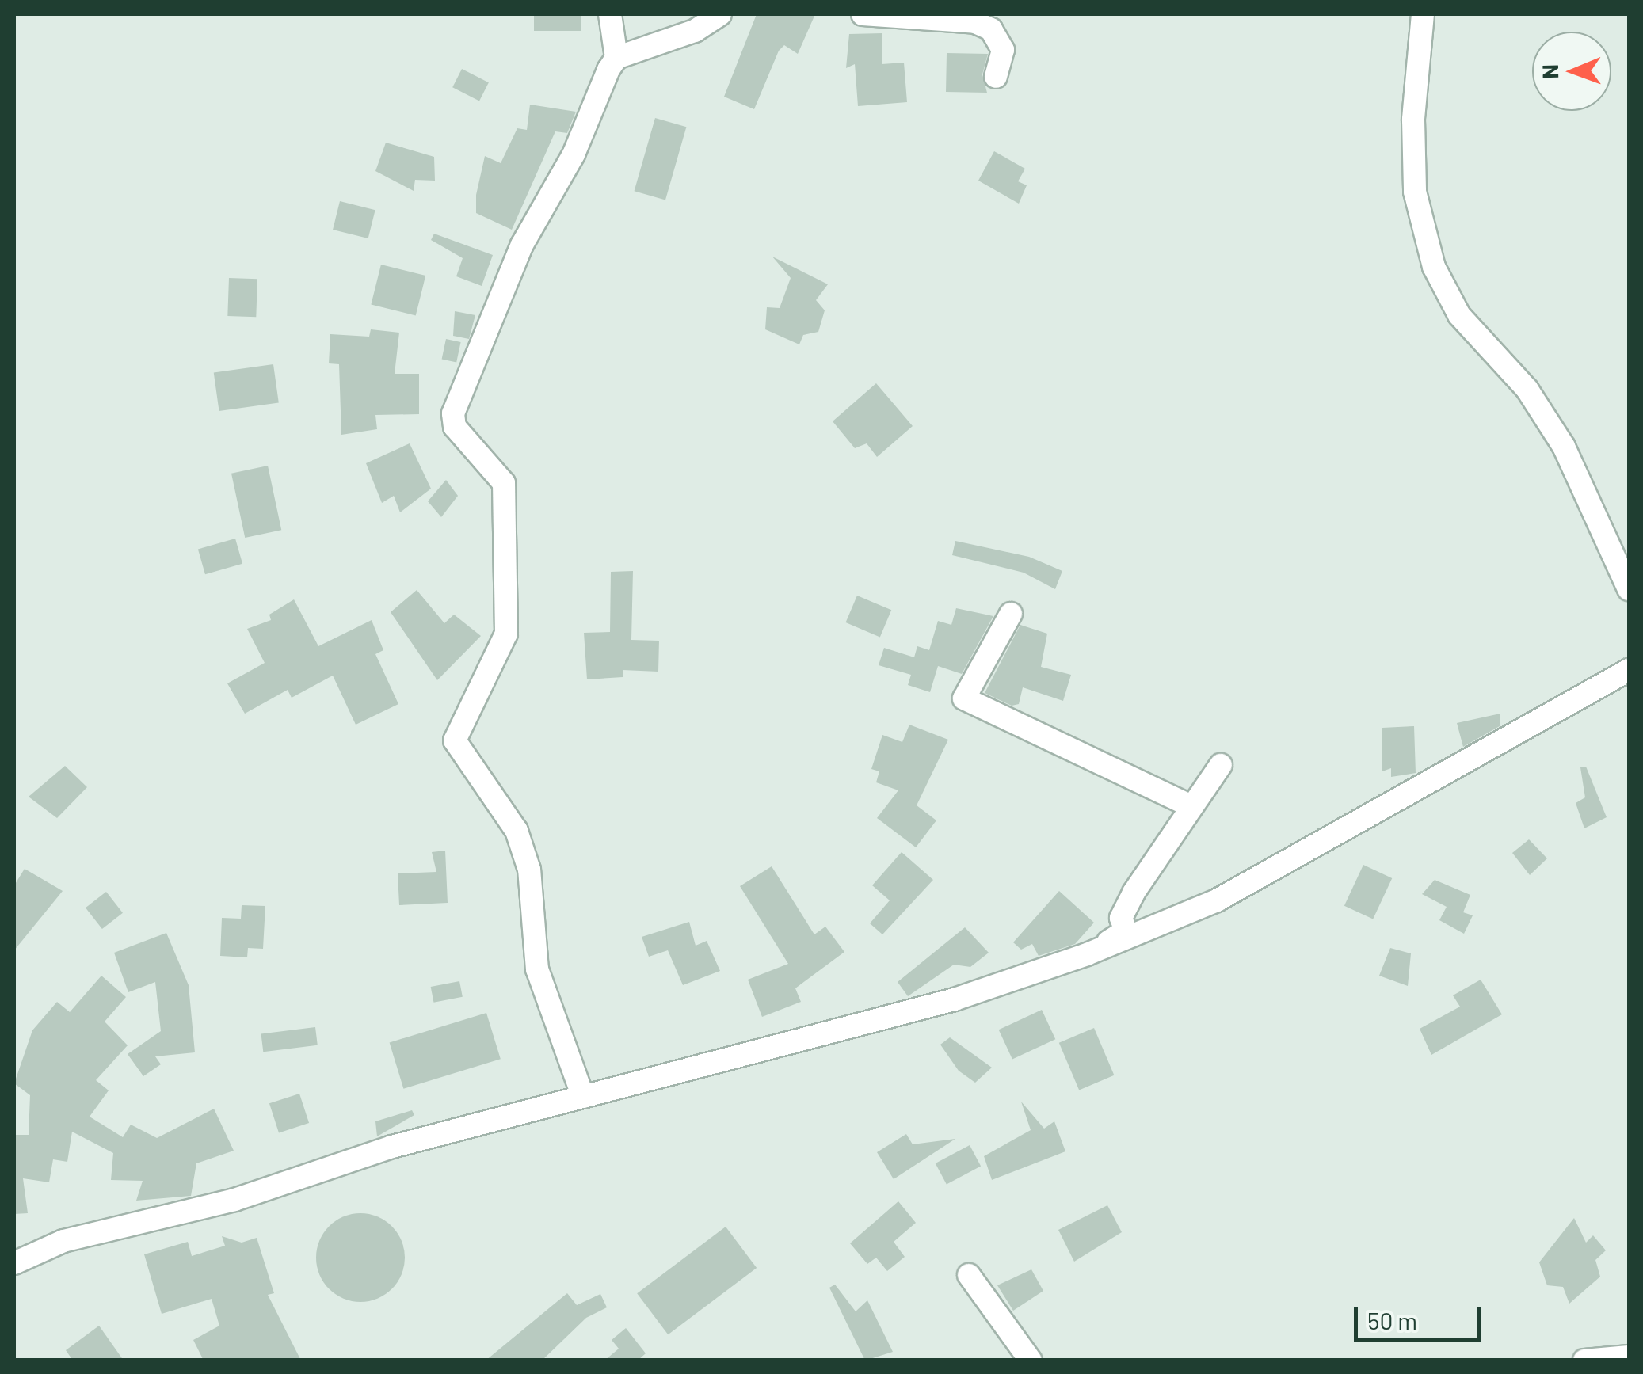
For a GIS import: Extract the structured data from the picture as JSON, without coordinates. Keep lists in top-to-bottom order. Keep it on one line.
{"scale_bar":"50 m","north":"left"}
